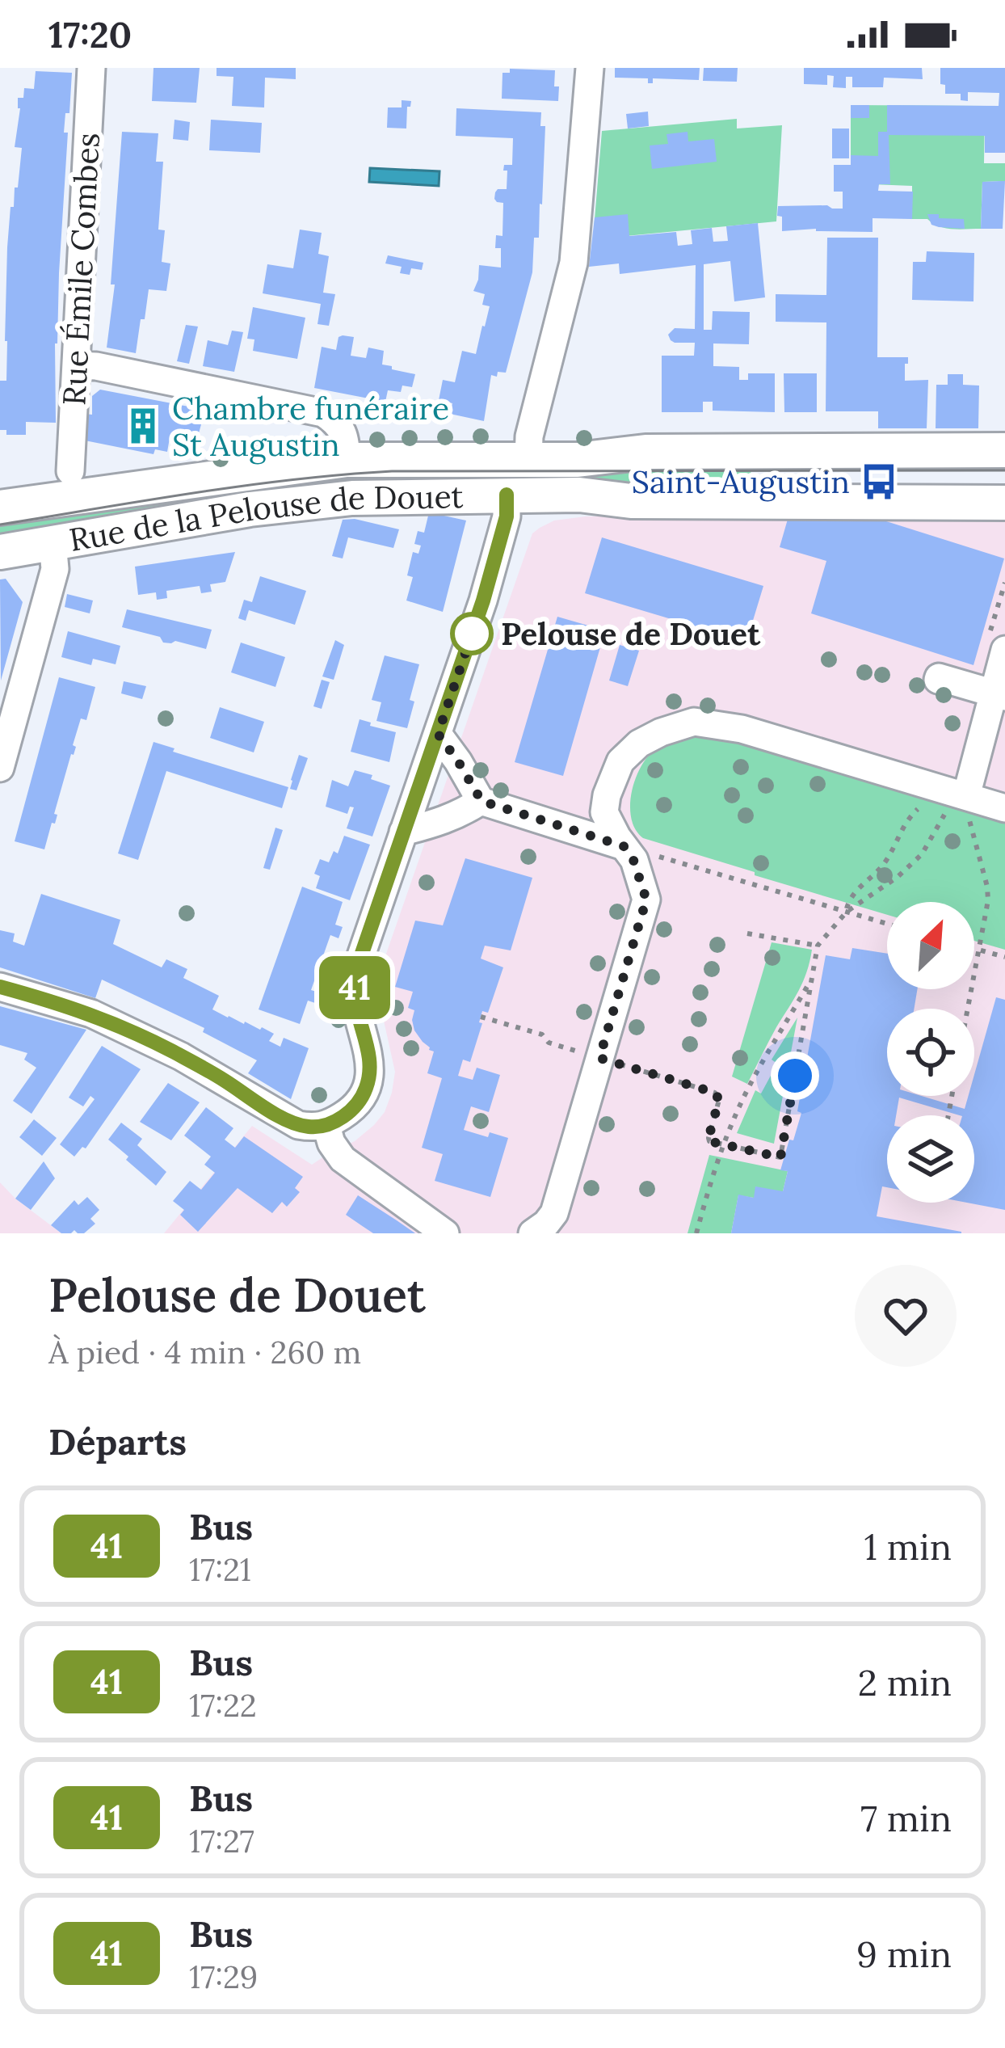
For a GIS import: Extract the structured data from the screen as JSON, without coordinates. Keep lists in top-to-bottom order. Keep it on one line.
{"streets":{"main road":["Rue de la Pelouse de Douet"],"street":["Rue Émile Combes"]},"places":{"building":["Chambre funéraire St Augustin"],"bus stop":["Saint-Augustin"],"other":["Pelouse de Douet"]},"lines":["bus line 41"],"north":"top right","page":{"status":"17:20","on_map":"41","heading":[["Pelouse de Douet","À pied · 4 min · 260 m"],"Départs"],"list":[{"mark":"41","name":"Bus","note":"17:21","value":"1 min"},{"mark":"41","name":"Bus","note":"17:22","value":"2 min"},{"mark":"41","name":"Bus","note":"17:27","value":"7 min"},{"mark":"41","name":"Bus","note":"17:29","value":"9 min"}]}}
